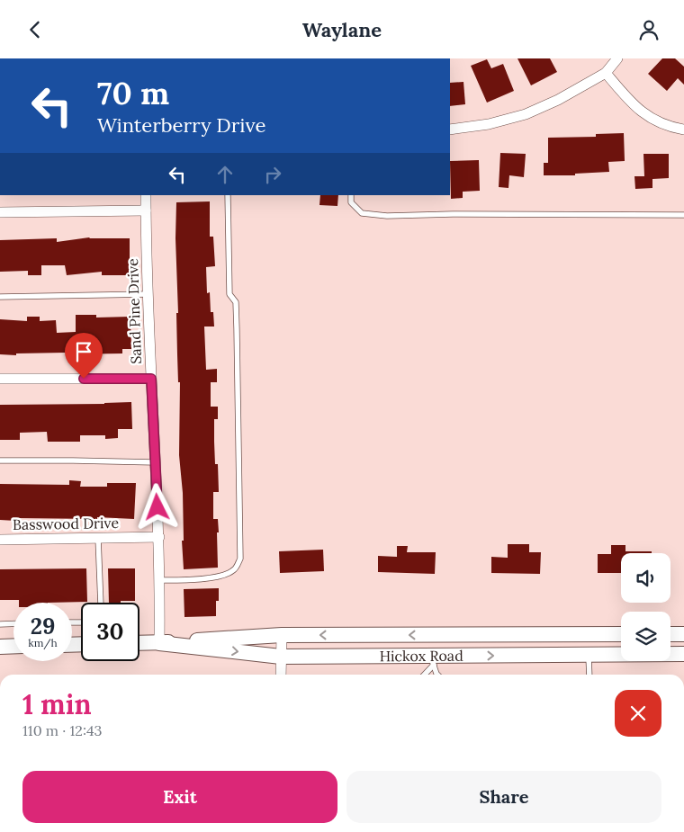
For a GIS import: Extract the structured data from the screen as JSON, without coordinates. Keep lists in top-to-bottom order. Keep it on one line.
{"streets":{"street":["Sand Pine Drive","Basswood Drive","Hickox Road"]},"crossings":[["Sand Pine Drive","Basswood Drive"],["Sand Pine Drive","Hickox Road"]],"page":{"header":"Waylane","turn":["70 m","Winterberry Drive"],"speed":"29 km/h","limit":"30","heading":["1 min","110 m · 12:43"],"buttons":["Exit","Share"]}}
